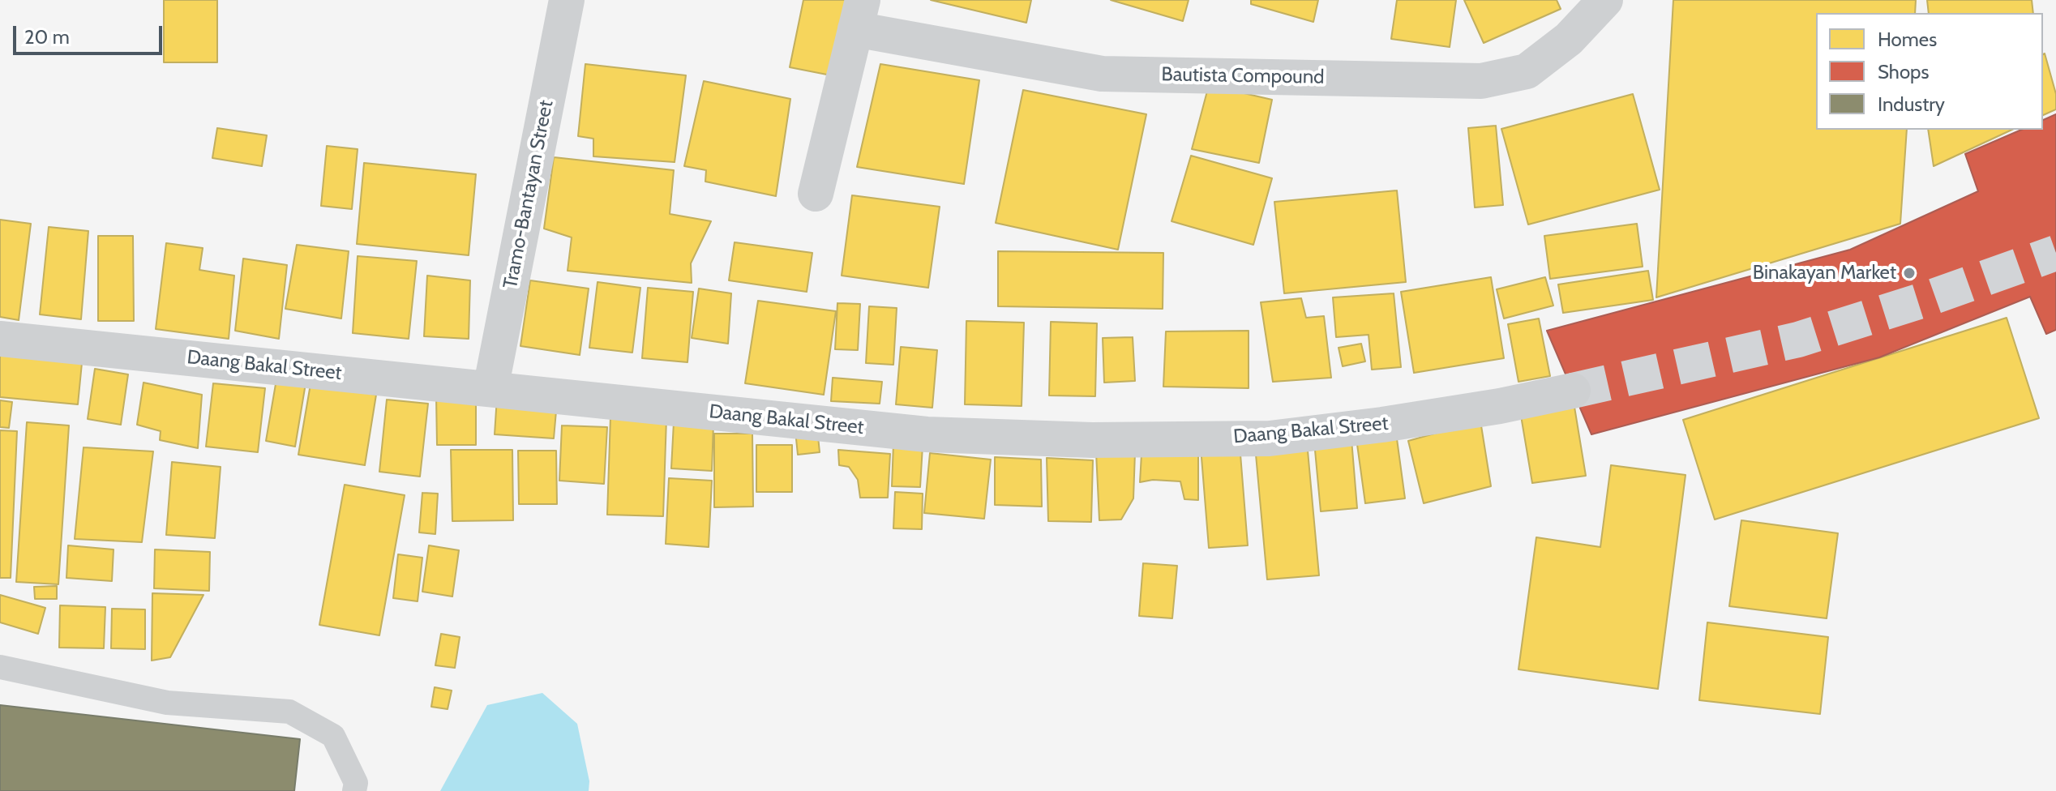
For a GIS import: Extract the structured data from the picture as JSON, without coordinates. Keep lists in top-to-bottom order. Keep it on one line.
{"streets":{"street":["Bautista Compound","Tramo-Bantayan Street","Daang Bakal Street"]},"crossings":[["Tramo-Bantayan Street","Daang Bakal Street"]],"places":["Binakayan Market"],"legend":["Homes","Shops","Industry"],"scale_bar":"20 m"}
